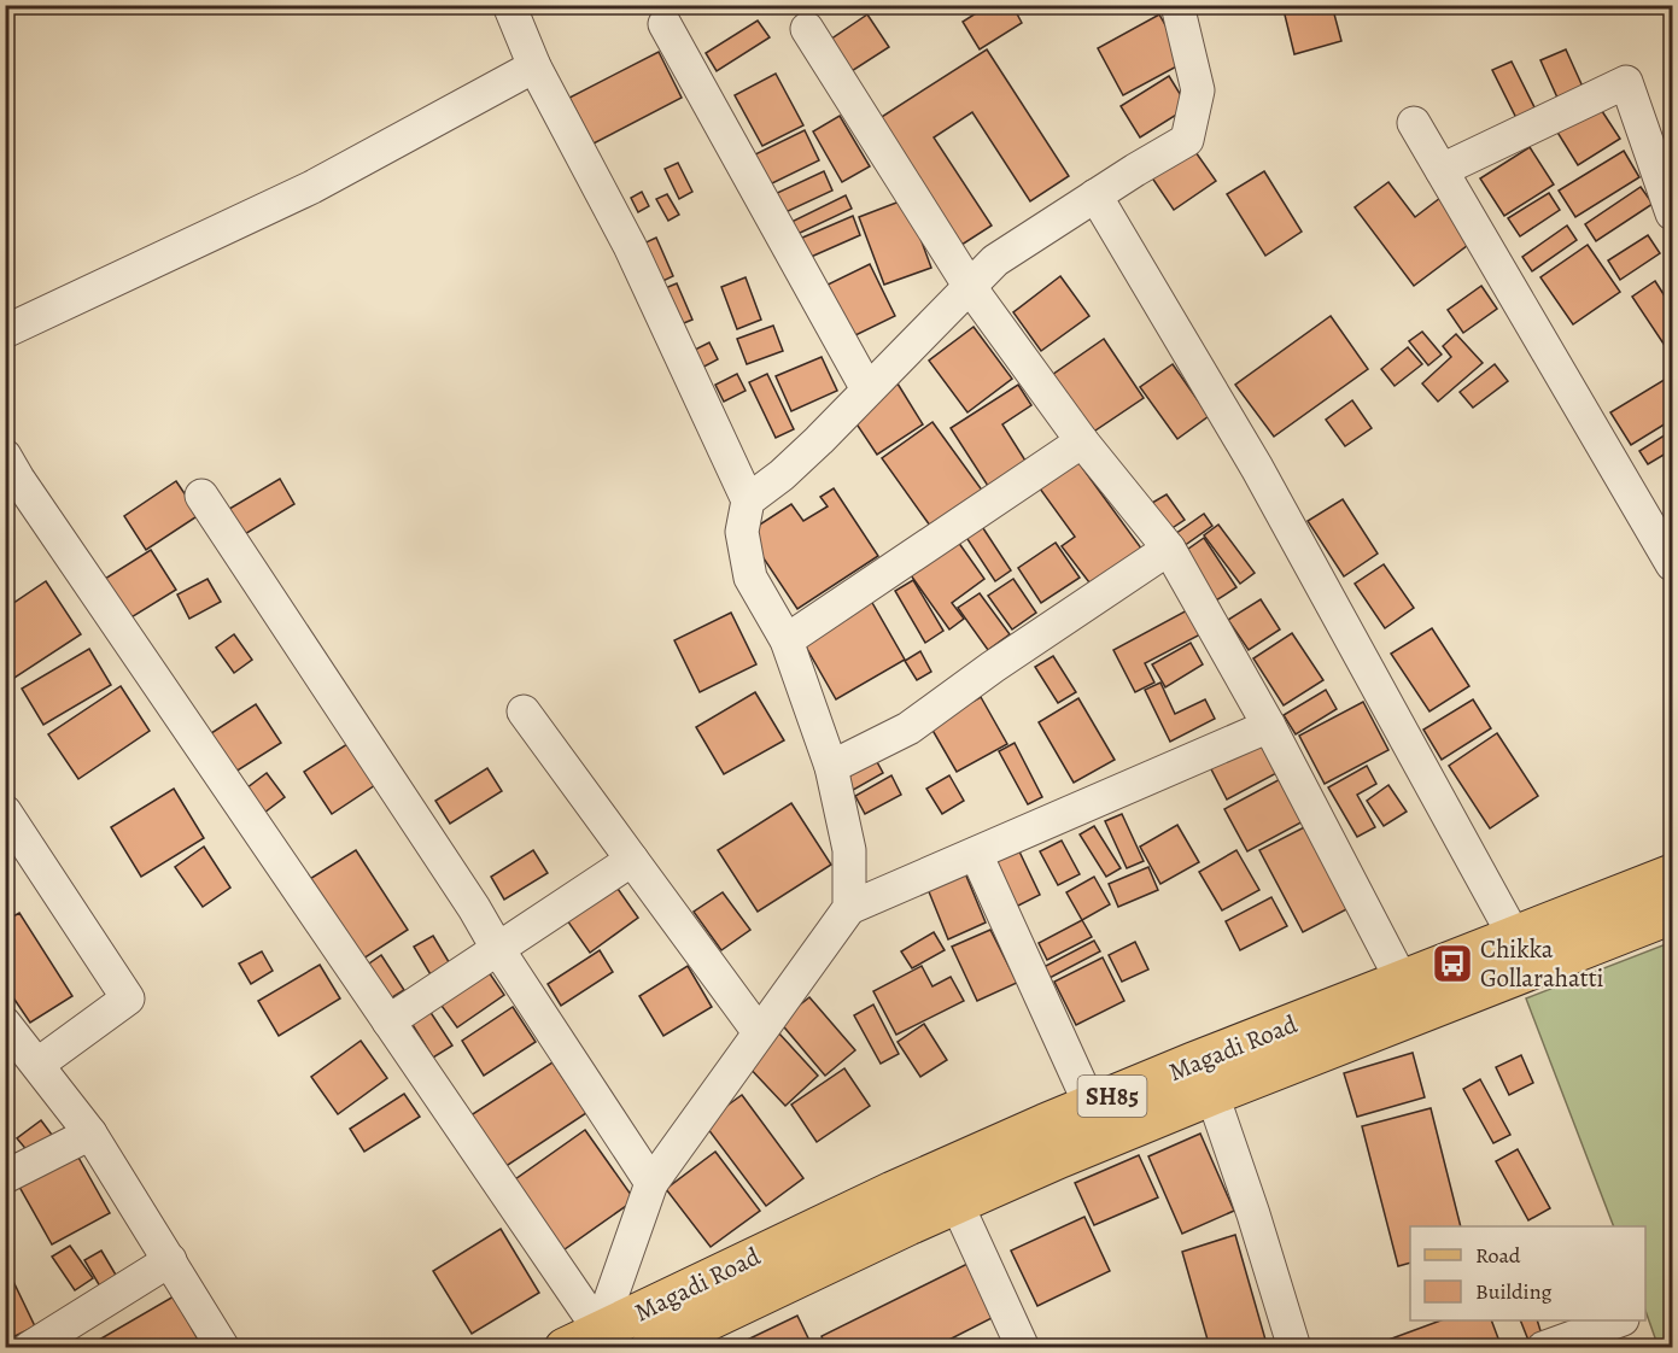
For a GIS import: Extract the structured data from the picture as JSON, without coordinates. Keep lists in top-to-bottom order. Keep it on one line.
{"streets":{"main road":["Magadi Road","SH85"]},"places":{"bus stop":["Chikka Gollarahatti"]},"legend":["Road","Building"]}
